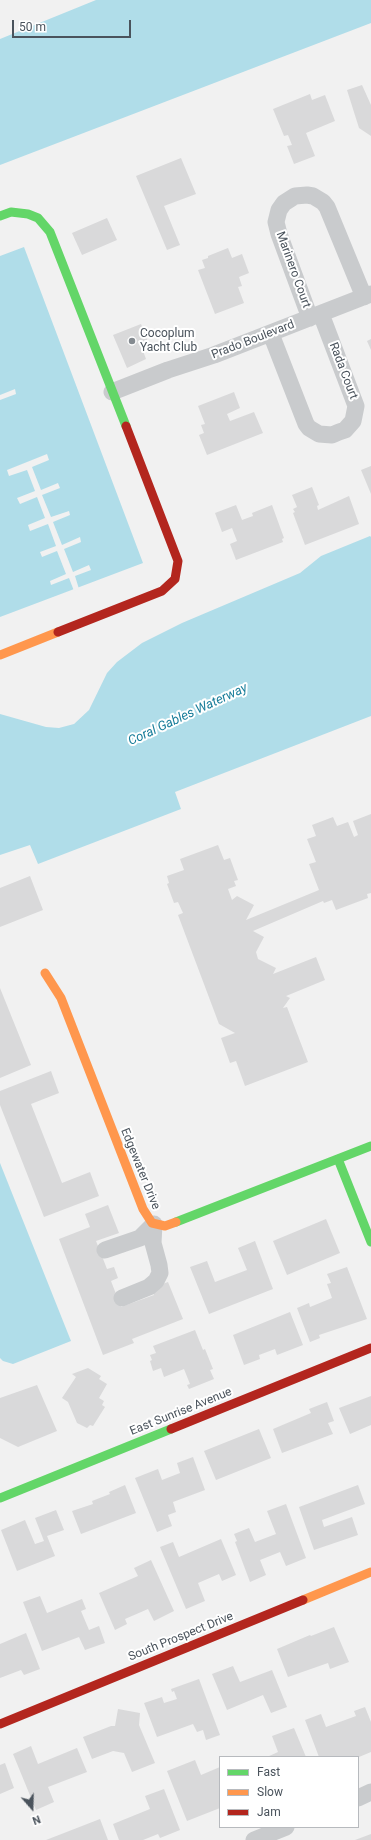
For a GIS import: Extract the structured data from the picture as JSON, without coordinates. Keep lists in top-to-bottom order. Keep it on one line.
{"streets":{"street":["Marinero Court","Prado Boulevard","Rada Court","Edgewater Drive","East Sunrise Avenue","South Prospect Drive"]},"crossings":[["Marinero Court","Prado Boulevard"],["Marinero Court","Rada Court"],["Prado Boulevard","Rada Court"]],"water":["Coral Gables Waterway"],"places":["Cocoplum Yacht Club"],"legend":["Fast","Slow","Jam"],"scale_bar":"50 m","north":"bottom"}
